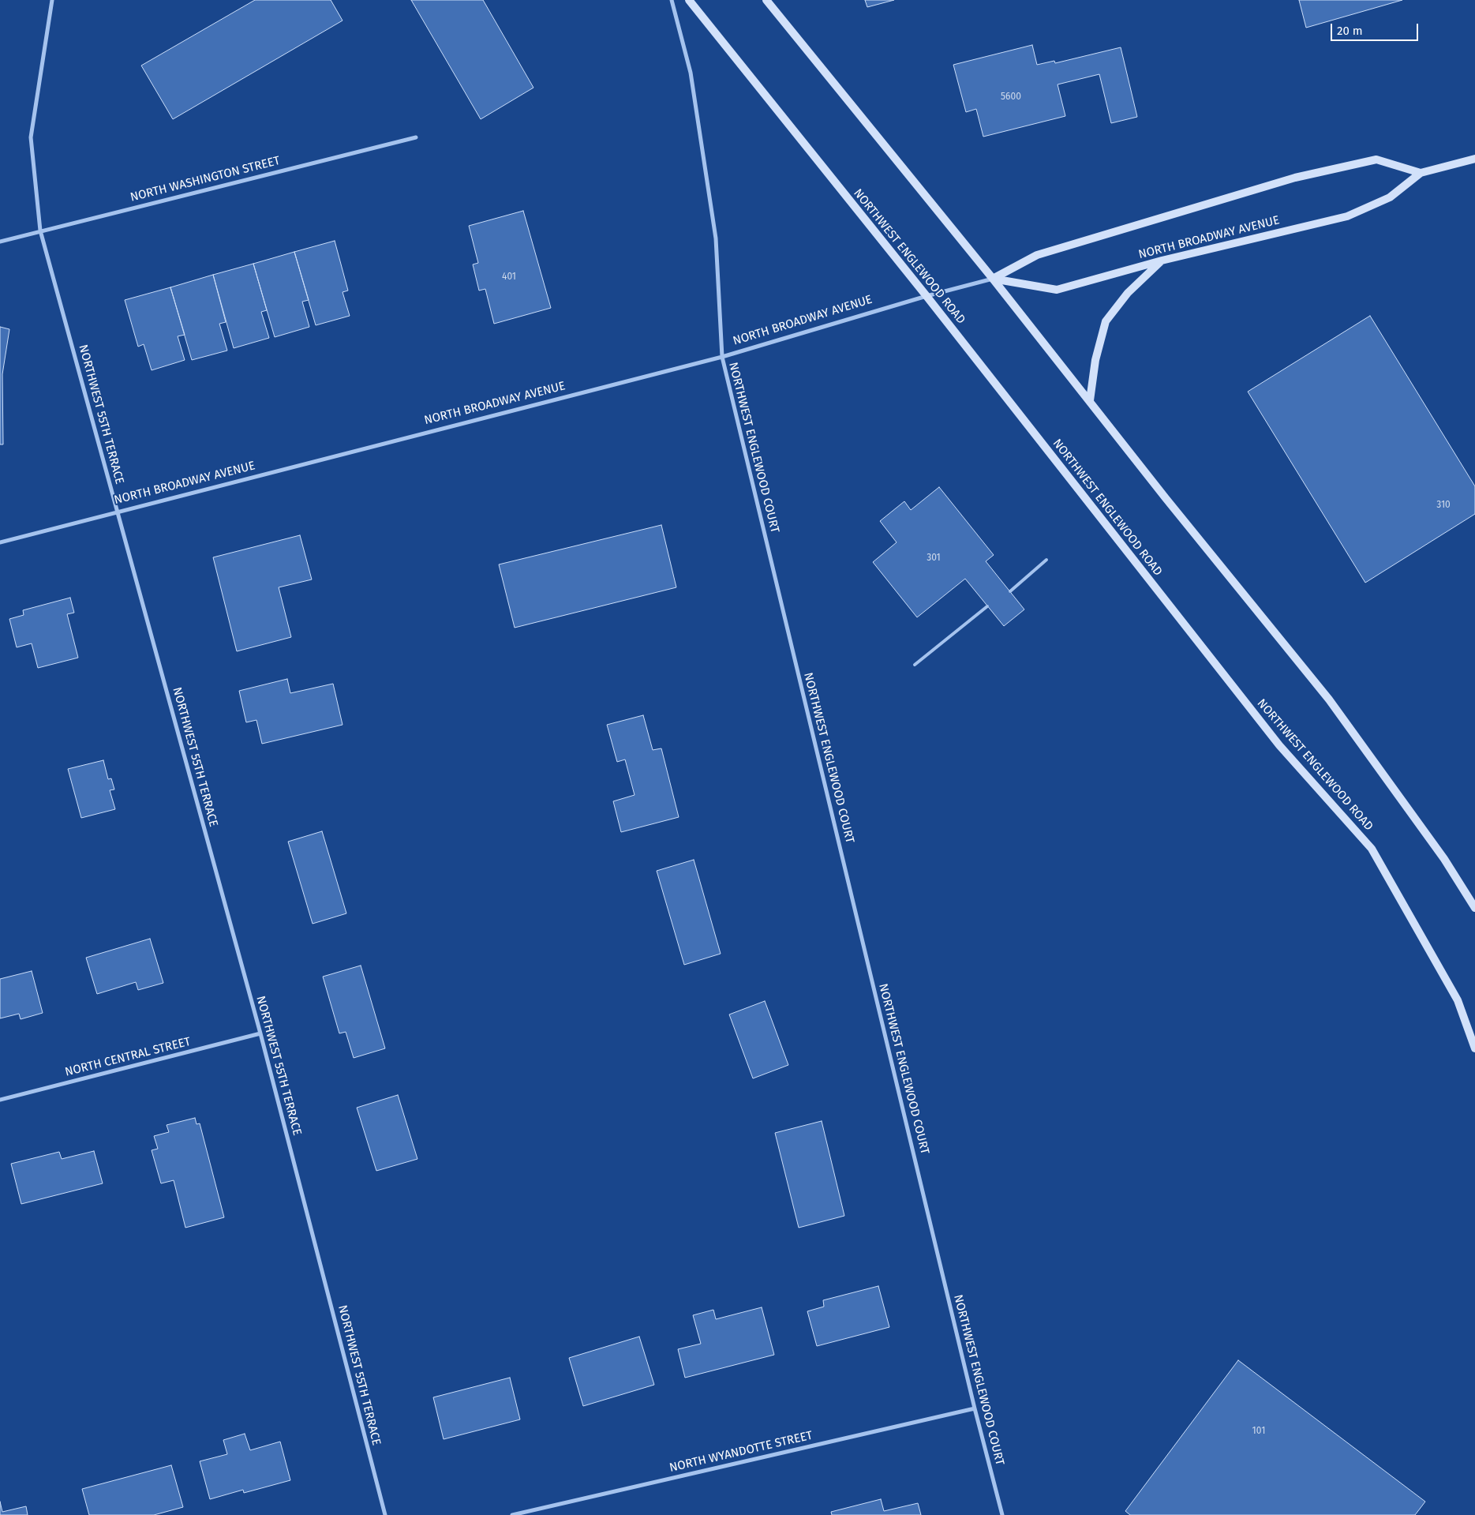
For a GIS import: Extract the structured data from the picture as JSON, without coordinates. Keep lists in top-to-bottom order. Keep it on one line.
{"streets":{"main road":["NORTH BROADWAY AVENUE","NORTHWEST ENGLEWOOD ROAD"],"street":["NORTH WASHINGTON STREET","NORTHWEST 55TH TERRACE","NORTHWEST ENGLEWOOD COURT","NORTH CENTRAL STREET","NORTH WYANDOTTE STREET"]},"crossings":[["NORTH WASHINGTON STREET","NORTHWEST 55TH TERRACE"],["NORTH BROADWAY AVENUE","NORTHWEST ENGLEWOOD ROAD"],["NORTH BROADWAY AVENUE","NORTHWEST 55TH TERRACE"],["NORTH BROADWAY AVENUE","NORTHWEST ENGLEWOOD COURT"],["NORTHWEST 55TH TERRACE","NORTH CENTRAL STREET"],["NORTHWEST ENGLEWOOD COURT","NORTH WYANDOTTE STREET"]],"house_numbers":["5600","401","310","301","101"],"scale_bar":"20 m"}
